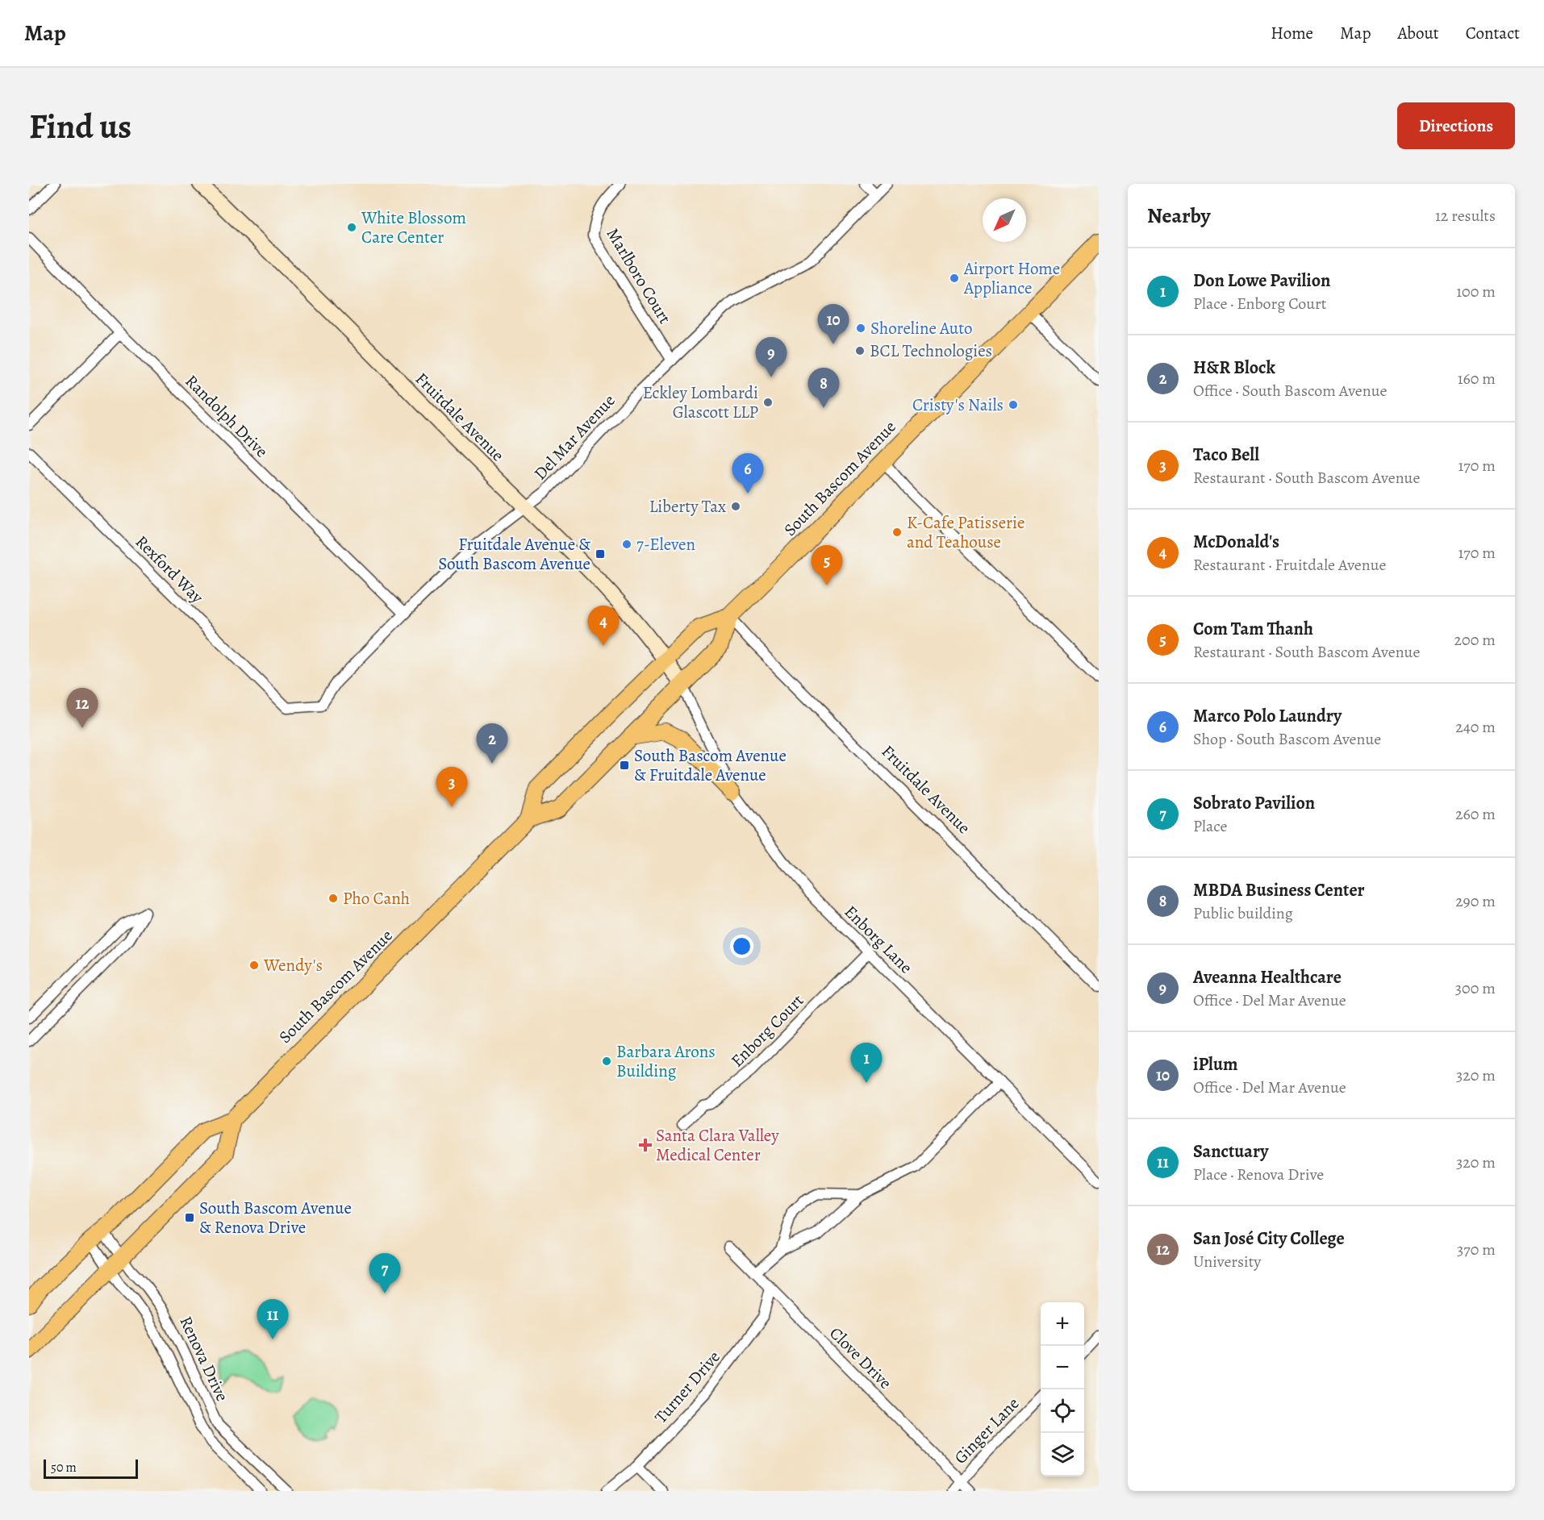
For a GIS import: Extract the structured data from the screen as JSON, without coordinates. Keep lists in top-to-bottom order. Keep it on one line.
{"streets":{"main road":["South Bascom Avenue"],"street":["Marlboro Court","Randolph Drive","Fruitdale Avenue","Del Mar Avenue","Rexford Way","Enborg Lane","Enborg Court","Clove Drive","Renova Drive","Turner Drive","Ginger Lane"]},"crossings":[["Marlboro Court","Del Mar Avenue"],["Randolph Drive","Del Mar Avenue"],["Fruitdale Avenue","Del Mar Avenue"],["Fruitdale Avenue","South Bascom Avenue"],["Fruitdale Avenue","Enborg Lane"],["Del Mar Avenue","Rexford Way"],["South Bascom Avenue","Enborg Lane"],["South Bascom Avenue","Renova Drive"],["Enborg Lane","Enborg Court"],["Clove Drive","Turner Drive"],["Clove Drive","Ginger Lane"]],"places":{"other":["White Blossom Care Center","Airport Home Appliance","Shoreline Auto","BCL Technologies","Eckley Lombardi Glascott LLP","Cristy's Nails","Liberty Tax","K-Cafe Patisserie and Teahouse","7-Eleven","Pho Canh","Wendy's","Barbara Arons Building"],"transit":["Fruitdale Avenue & South Bascom Avenue","South Bascom Avenue & Fruitdale Avenue","South Bascom Avenue & Renova Drive"],"health":["Santa Clara Valley Medical Center"]},"scale_bar":"50 m","north":"bottom left","page":{"header":"Map","nav":["Home","Map","About","Contact"],"buttons":"Directions","title":"Find us","heading":["Nearby","12 results"],"list":[{"mark":"1","name":"Don Lowe Pavilion","note":"Place · Enborg Court","value":"100 m"},{"mark":"2","name":"H&R Block","note":"Office · South Bascom Avenue","value":"160 m"},{"mark":"3","name":"Taco Bell","note":"Restaurant · South Bascom Avenue","value":"170 m"},{"mark":"4","name":"McDonald's","note":"Restaurant · Fruitdale Avenue","value":"170 m"},{"mark":"5","name":"Com Tam Thanh","note":"Restaurant · South Bascom Avenue","value":"200 m"},{"mark":"6","name":"Marco Polo Laundry","note":"Shop · South Bascom Avenue","value":"240 m"},{"mark":"7","name":"Sobrato Pavilion","note":"Place","value":"260 m"},{"mark":"8","name":"MBDA Business Center","note":"Public building","value":"290 m"},{"mark":"9","name":"Aveanna Healthcare","note":"Office · Del Mar Avenue","value":"300 m"},{"mark":"10","name":"iPlum","note":"Office · Del Mar Avenue","value":"320 m"},{"mark":"11","name":"Sanctuary","note":"Place · Renova Drive","value":"320 m"},{"mark":"12","name":"San José City College","note":"University","value":"370 m"}],"pins":["10","9","8","6","5","4","12","2","3","1","7","11"],"map_buttons":["+","−"],"scale":"50 m"}}
